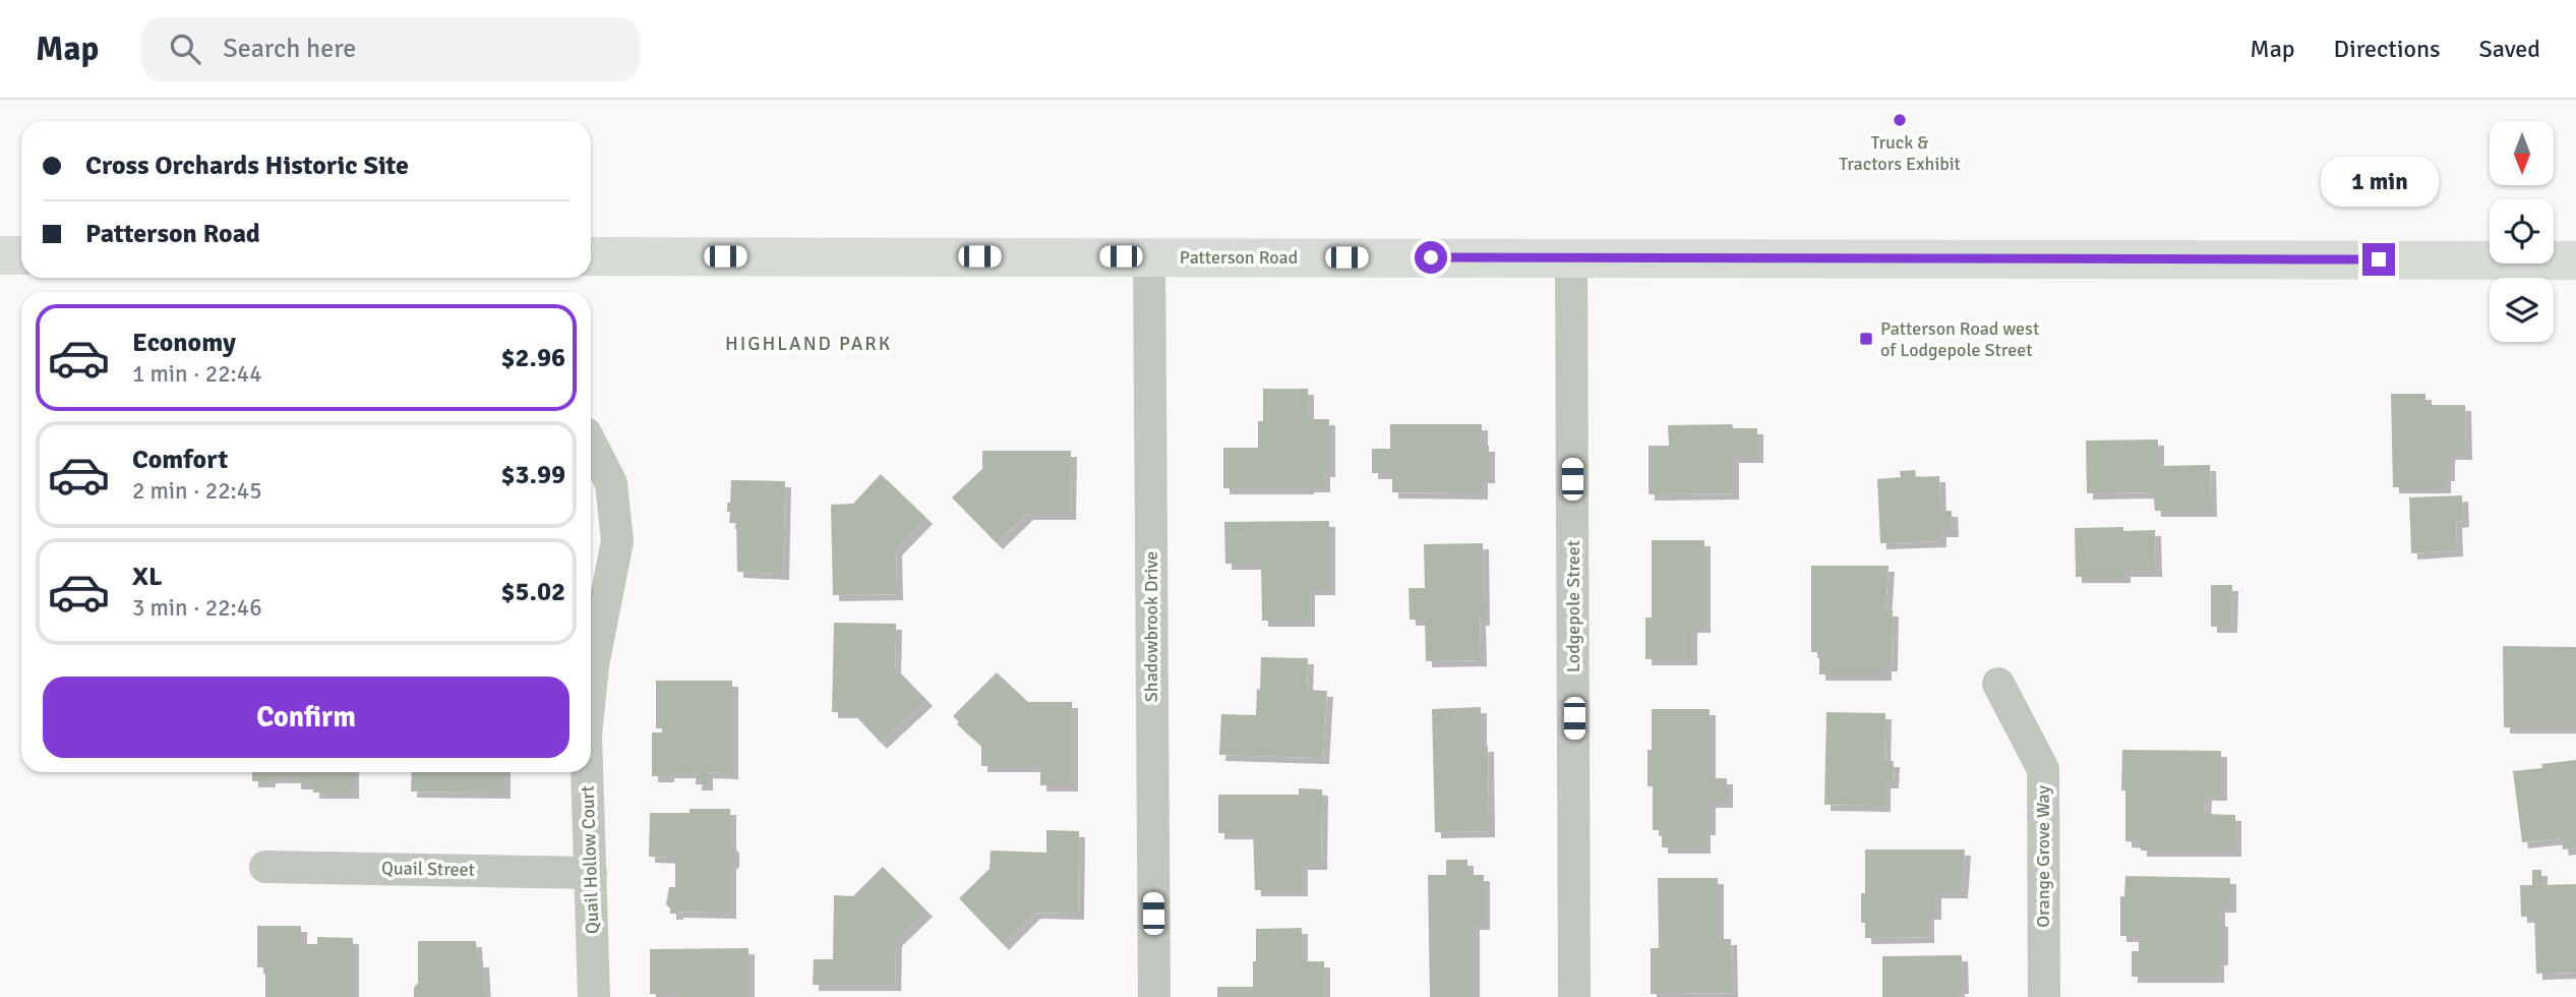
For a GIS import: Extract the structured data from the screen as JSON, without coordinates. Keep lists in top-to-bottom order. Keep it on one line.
{"streets":{"main road":["Patterson Road"],"street":["Lodgepole Street","Shadowbrook Drive","Orange Grove Way","Quail Hollow Court","Quail Street"]},"crossings":[["Patterson Road","Lodgepole Street"],["Patterson Road","Shadowbrook Drive"],["Quail Hollow Court","Quail Street"]],"districts":["HIGHLAND PARK"],"places":{"other":["Truck & Tractors Exhibit"],"transit":["Patterson Road west of Lodgepole Street"]},"north":"bottom","page":{"header":"Map","search":"Search here","nav":["Map","Directions","Saved"],"banner":["Cross Orchards Historic Site","Patterson Road"],"bubble":"1 min","list":[{"name":"Economy","note":"1 min · 22:44","value":"$2.96"},{"name":"Comfort","note":"2 min · 22:45","value":"$3.99"},{"name":"XL","note":"3 min · 22:46","value":"$5.02"}],"buttons":"Confirm"}}
